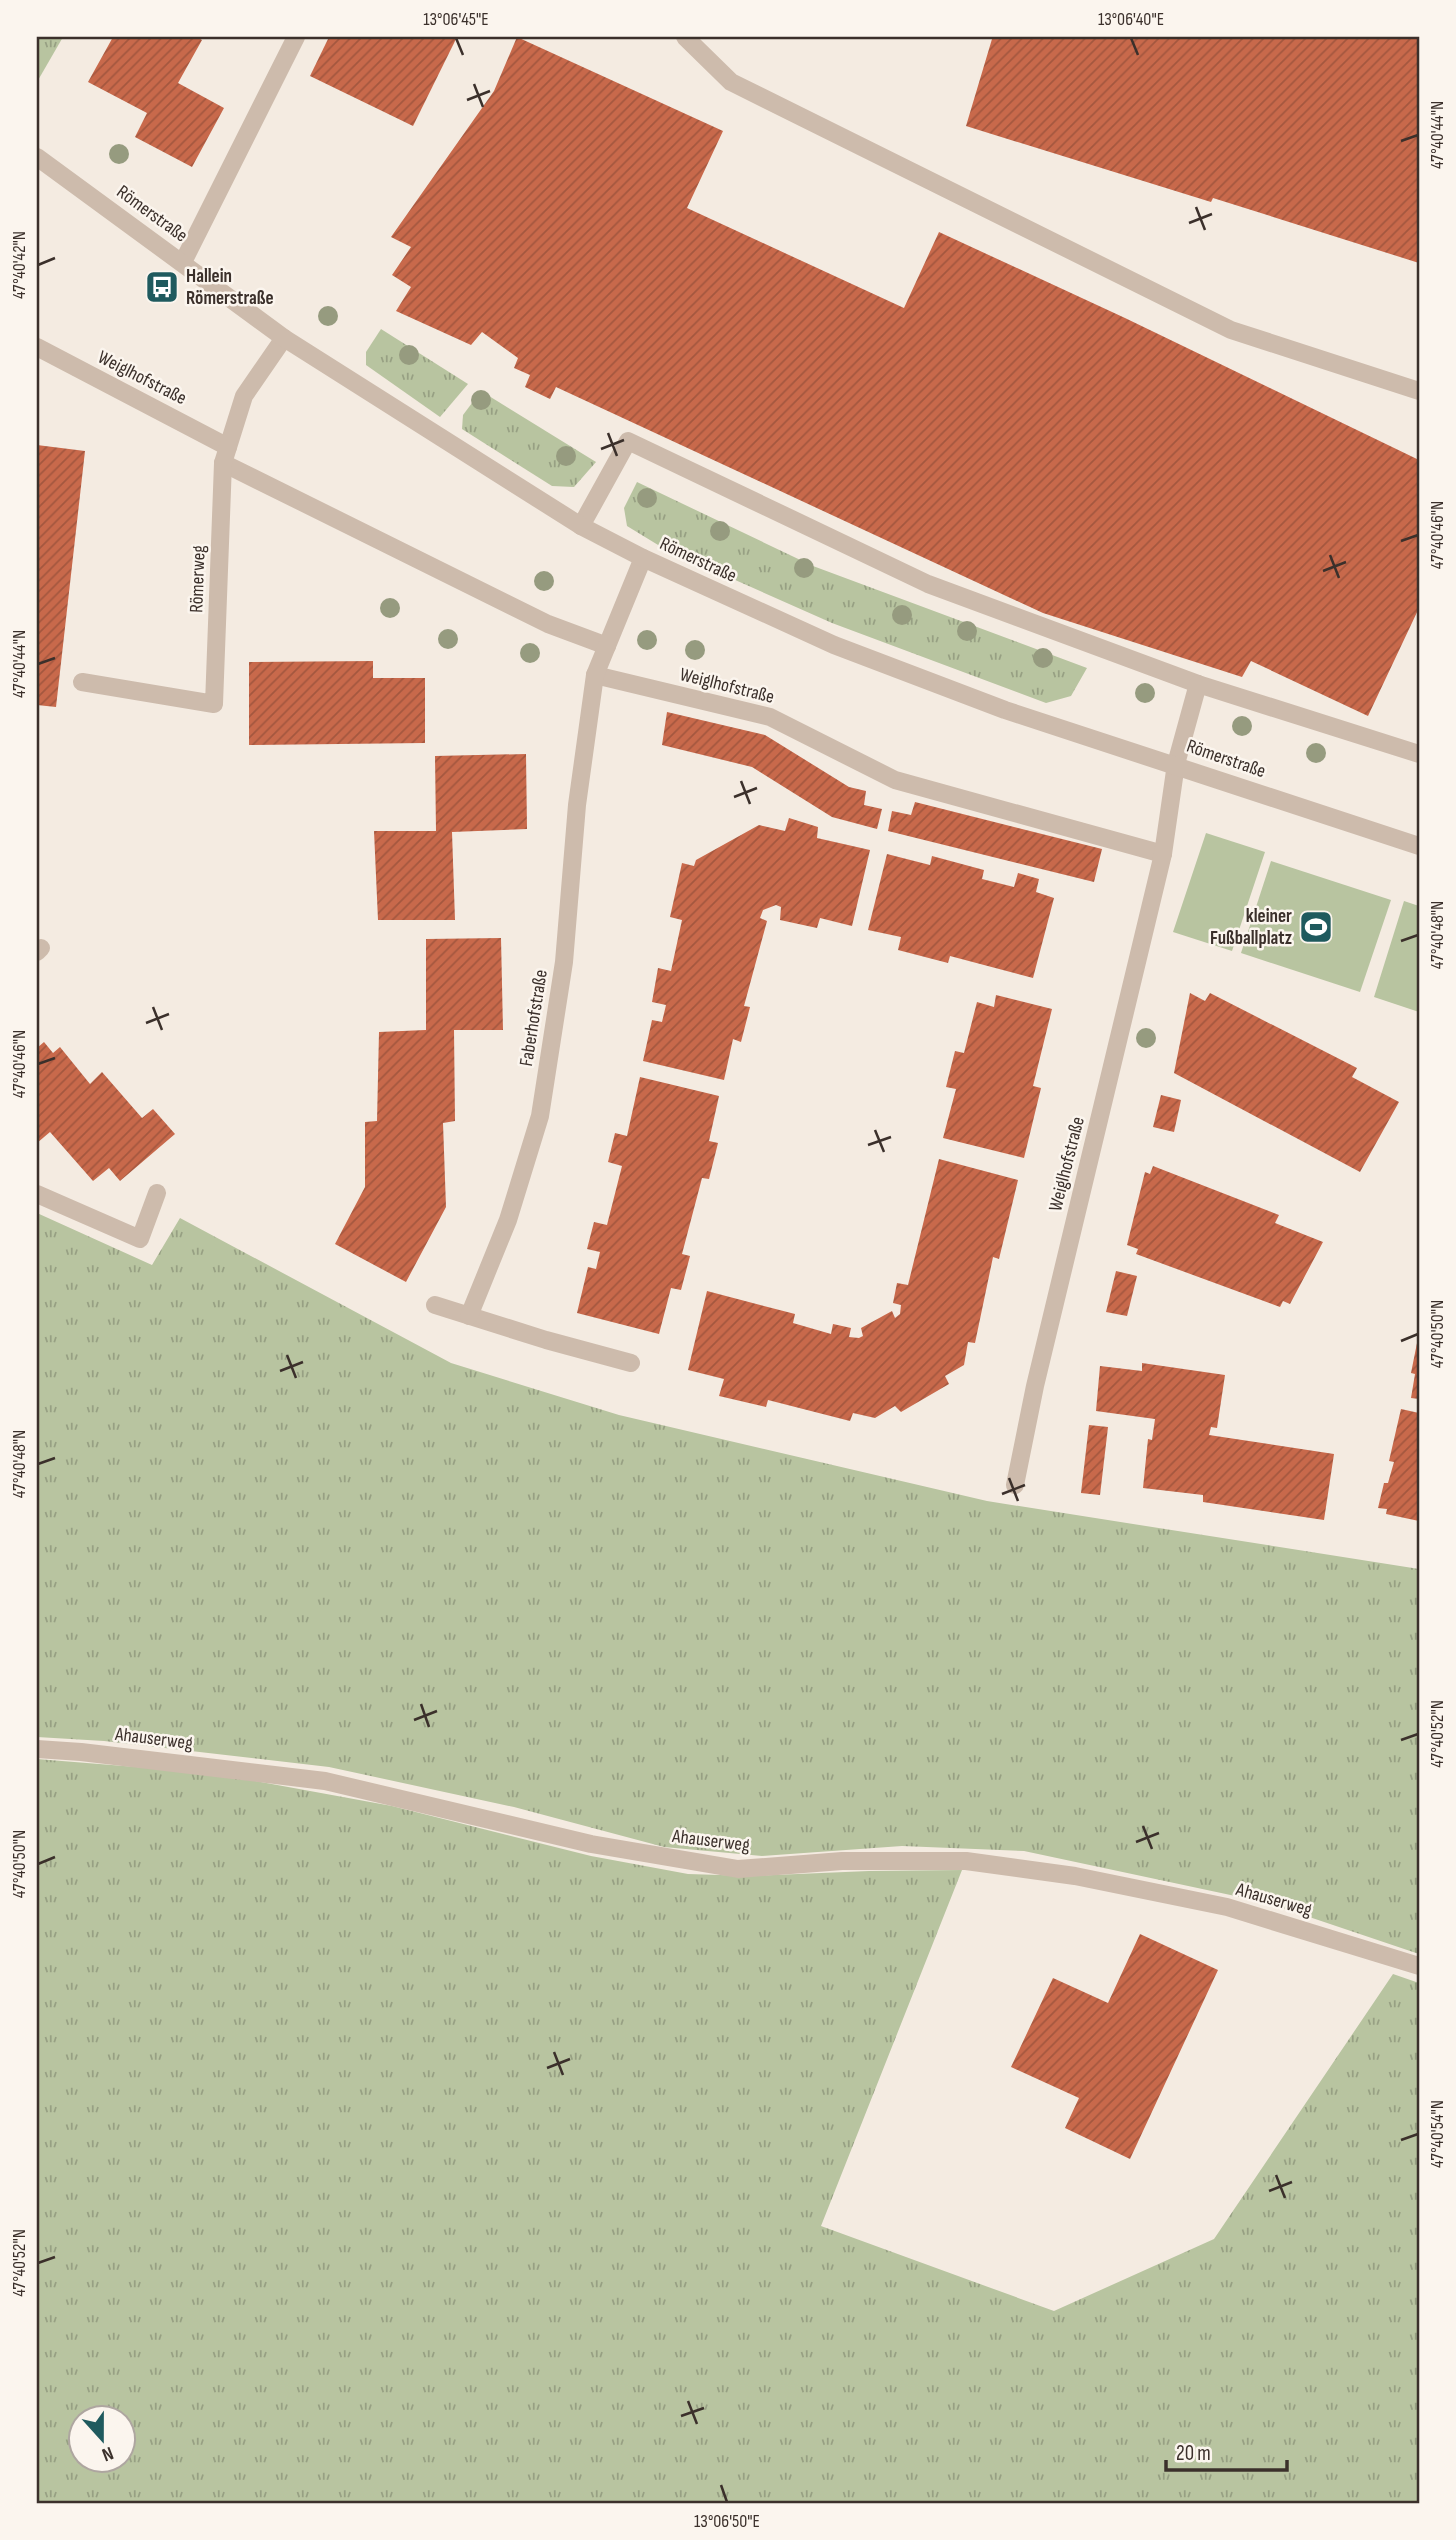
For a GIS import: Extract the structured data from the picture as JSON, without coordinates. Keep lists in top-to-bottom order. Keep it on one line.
{"streets":{"street":["Römerstraße","Weiglhofstraße","Römerweg","Faberhofstraße","Ahauserweg"]},"crossings":[["Römerstraße","Weiglhofstraße"],["Römerstraße","Römerweg"],["Römerstraße","Faberhofstraße"],["Weiglhofstraße","Römerweg"],["Weiglhofstraße","Faberhofstraße"]],"places":{"bus stop":["Hallein Römerstraße"],"sports":["kleiner Fußballplatz"]},"scale_bar":"20 m","north":"bottom","coordinates":["13°06'45\"E","13°06'40\"E","47°40'44\"N","47°40'42\"N","47°40'46\"N","47°40'48\"N","47°40'50\"N","47°40'52\"N","47°40'54\"N","13°06'50\"E"]}
